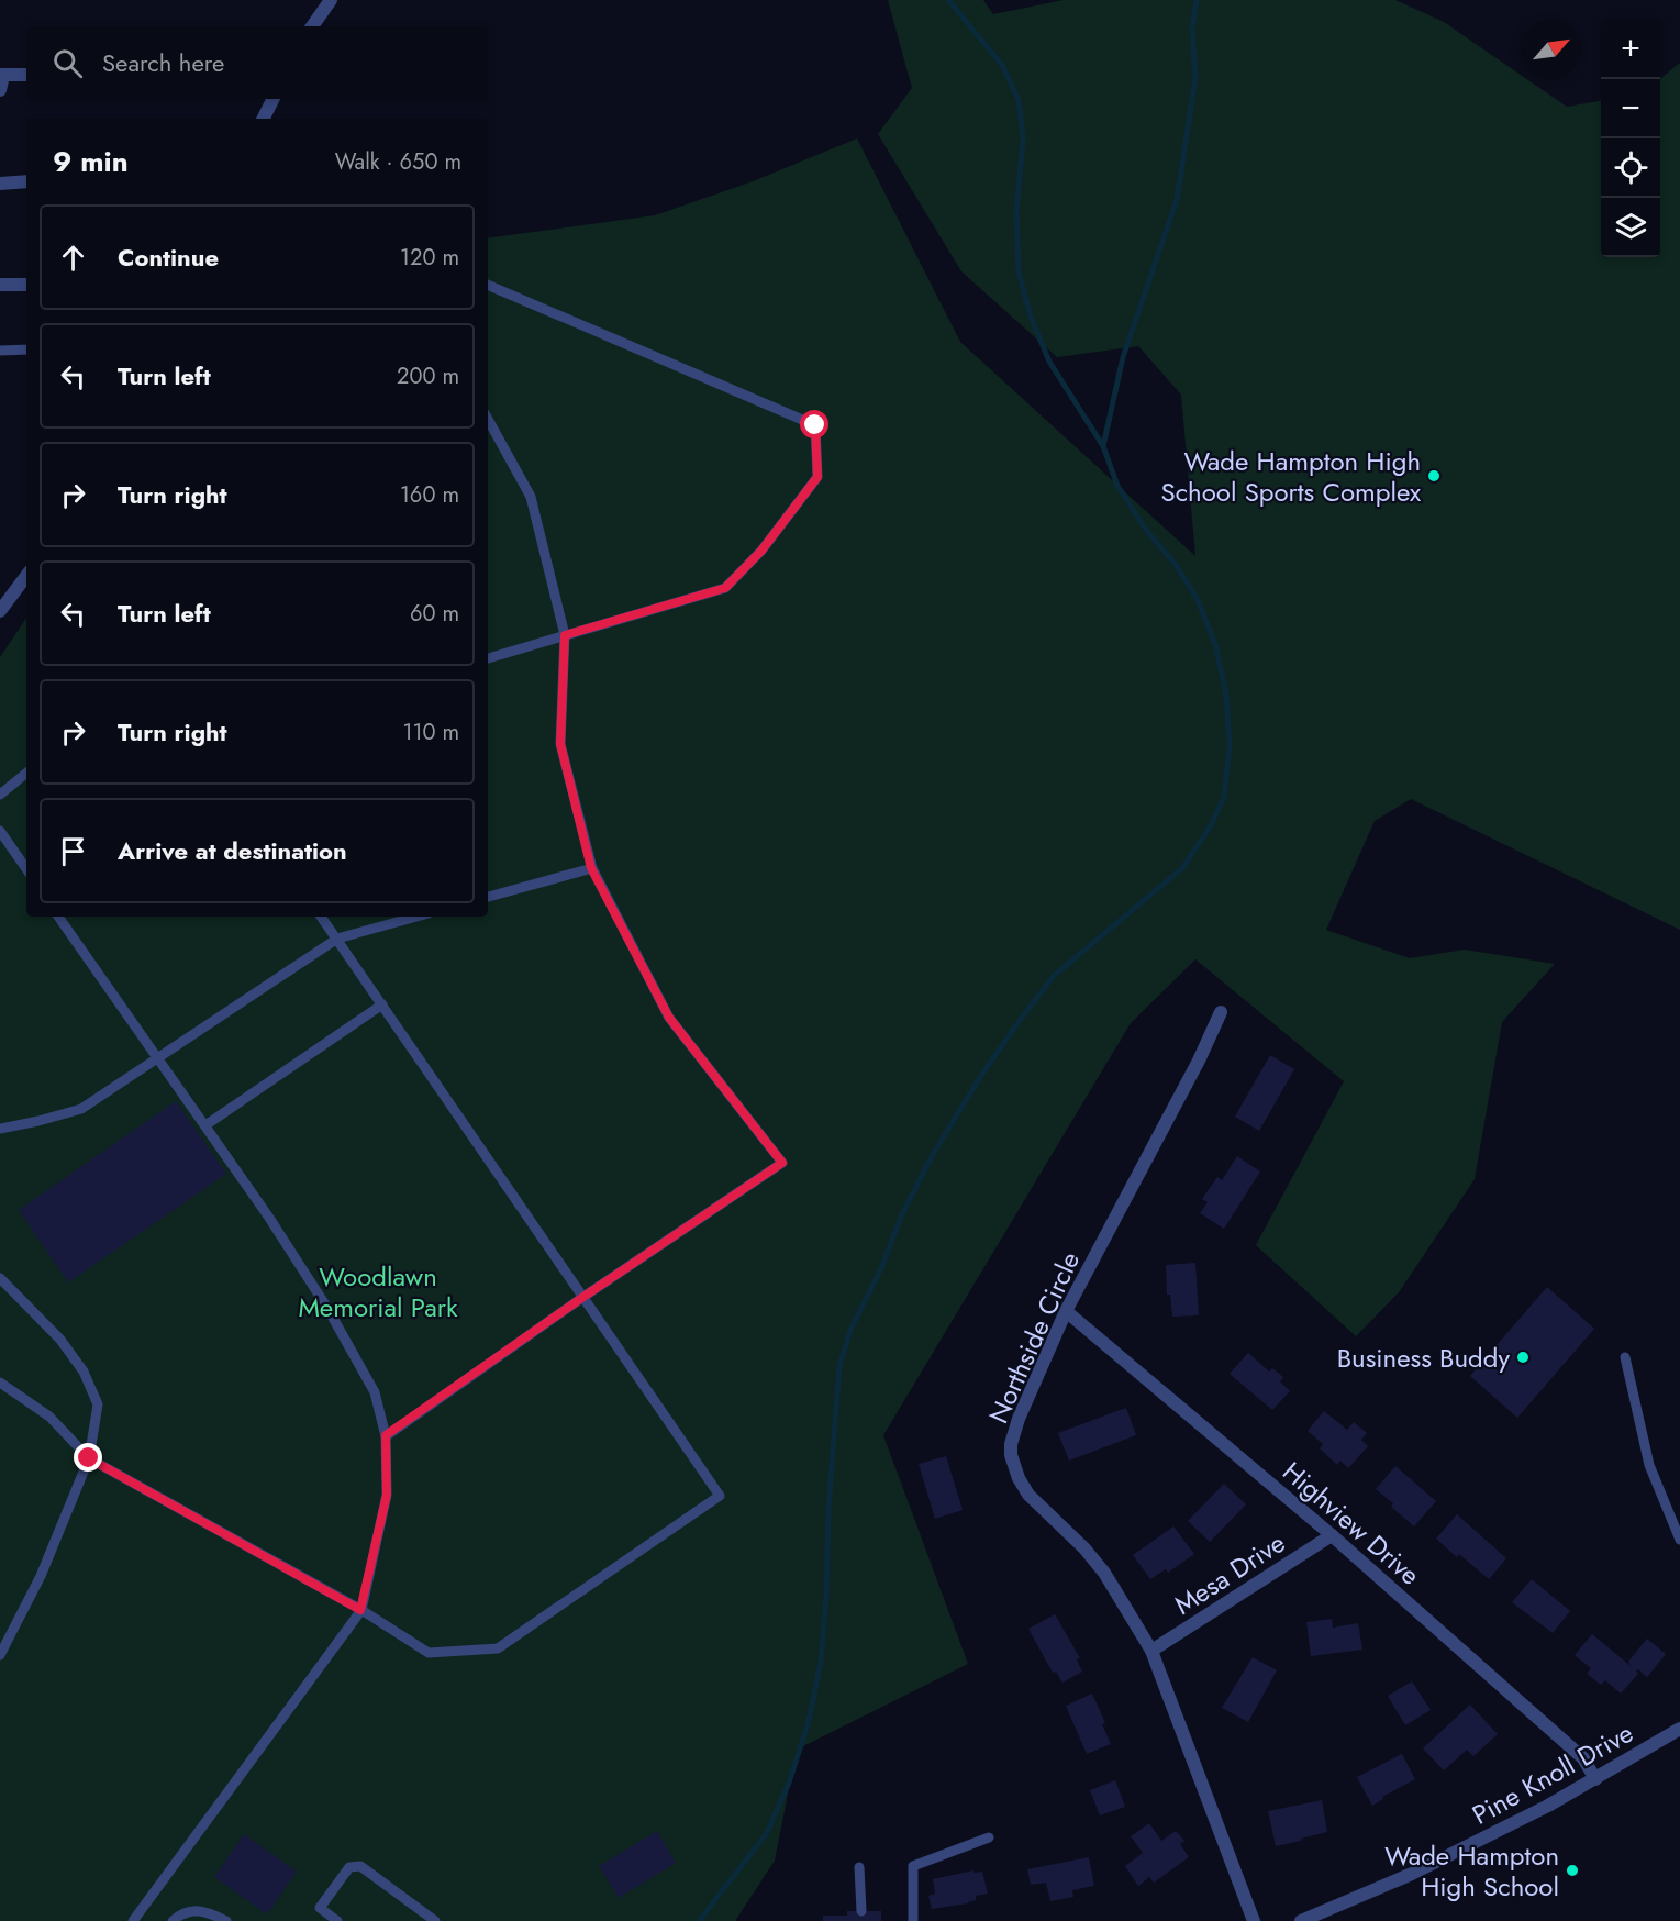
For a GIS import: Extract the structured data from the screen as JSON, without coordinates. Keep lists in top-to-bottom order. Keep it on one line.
{"streets":{"street":["Northside Circle","Highview Drive","Mesa Drive","Pine Knoll Drive"]},"crossings":[["Northside Circle","Highview Drive"],["Northside Circle","Mesa Drive"],["Highview Drive","Mesa Drive"],["Highview Drive","Pine Knoll Drive"]],"parks":["Woodlawn Memorial Park"],"places":["Wade Hampton High School Sports Complex","Business Buddy","Wade Hampton High School"],"north":"top right","page":{"map_buttons":["+","−"],"search":"Search here","heading":["9 min","Walk · 650 m"],"list":[["Continue","120 m"],["Turn left","200 m"],["Turn right","160 m"],["Turn left","60 m"],["Turn right","110 m"],"Arrive at destination"]}}
